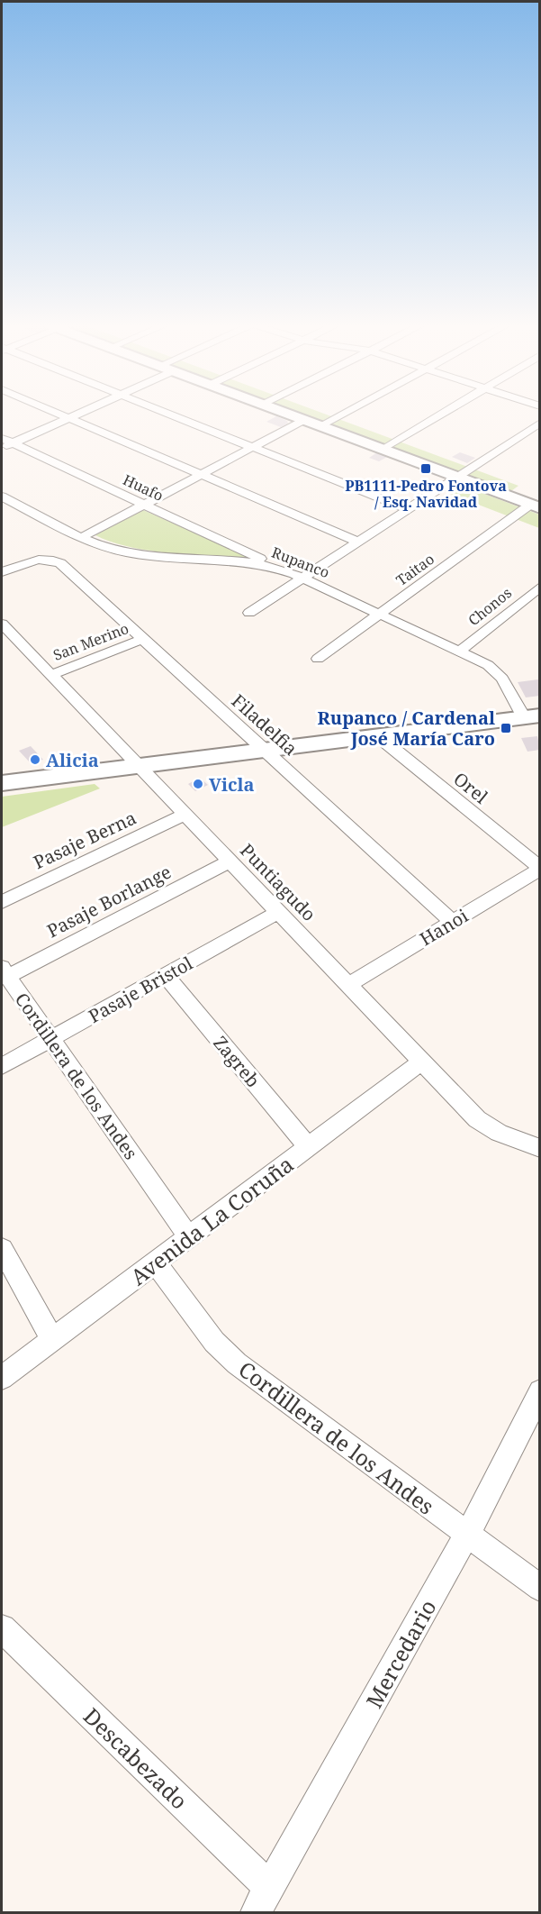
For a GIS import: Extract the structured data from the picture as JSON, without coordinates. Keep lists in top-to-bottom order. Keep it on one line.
{"streets":{"street":["Huafo","Rupanco","Taitao","Chonos","San Merino","Filadelfia","Orel","Pasaje Berna","Puntiagudo","Pasaje Borlange","Hanoi","Pasaje Bristol","Zagreb","Cordillera de los Andes","Avenida La Coruña","Mercedario","Descabezado"]},"crossings":[["Huafo","Rupanco"],["Rupanco","Taitao"],["Rupanco","Chonos"],["San Merino","Filadelfia"],["San Merino","Puntiagudo"],["Filadelfia","Hanoi"],["Orel","Hanoi"],["Pasaje Berna","Puntiagudo"],["Puntiagudo","Pasaje Borlange"],["Puntiagudo","Hanoi"],["Puntiagudo","Pasaje Bristol"],["Puntiagudo","Avenida La Coruña"],["Pasaje Borlange","Cordillera de los Andes"],["Pasaje Bristol","Zagreb"],["Pasaje Bristol","Cordillera de los Andes"],["Zagreb","Avenida La Coruña"],["Cordillera de los Andes","Avenida La Coruña"],["Cordillera de los Andes","Mercedario"],["Mercedario","Descabezado"]],"places":{"transit":["PB1111-Pedro Fontova / Esq. Navidad","Rupanco / Cardenal José María Caro"],"other":["Alicia","Vicla"]}}
